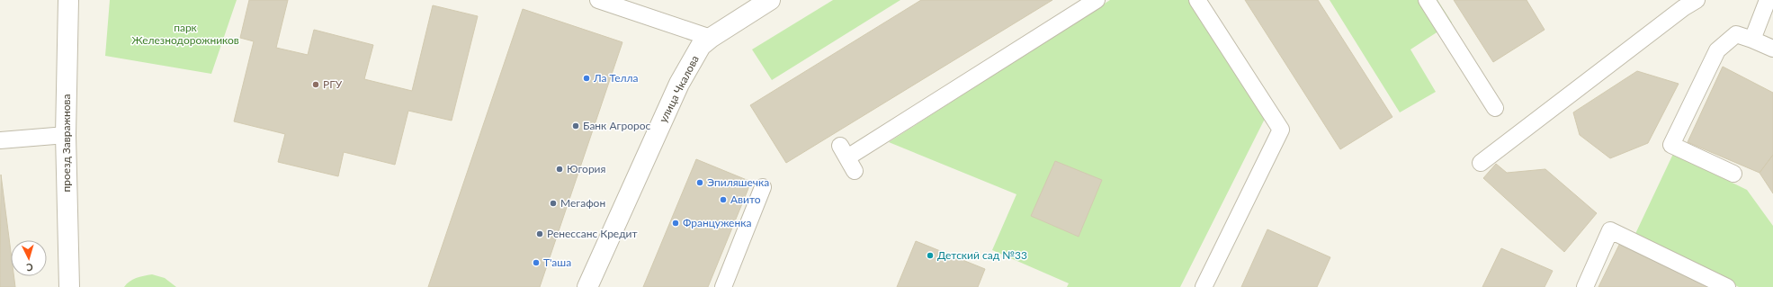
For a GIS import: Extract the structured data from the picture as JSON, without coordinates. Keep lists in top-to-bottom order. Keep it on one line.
{"streets":{"street":["улица Чкалова","проезд Завражнова"]},"parks":["парк Железнодорожников"],"places":["Ла Телла","РГУ","Банк Агророс","Югория","Эпиляшечка","Авито","Мегафон","Француженка","Ренессанс Кредит","Детский сад №33","Т'аша"],"north":"bottom"}
